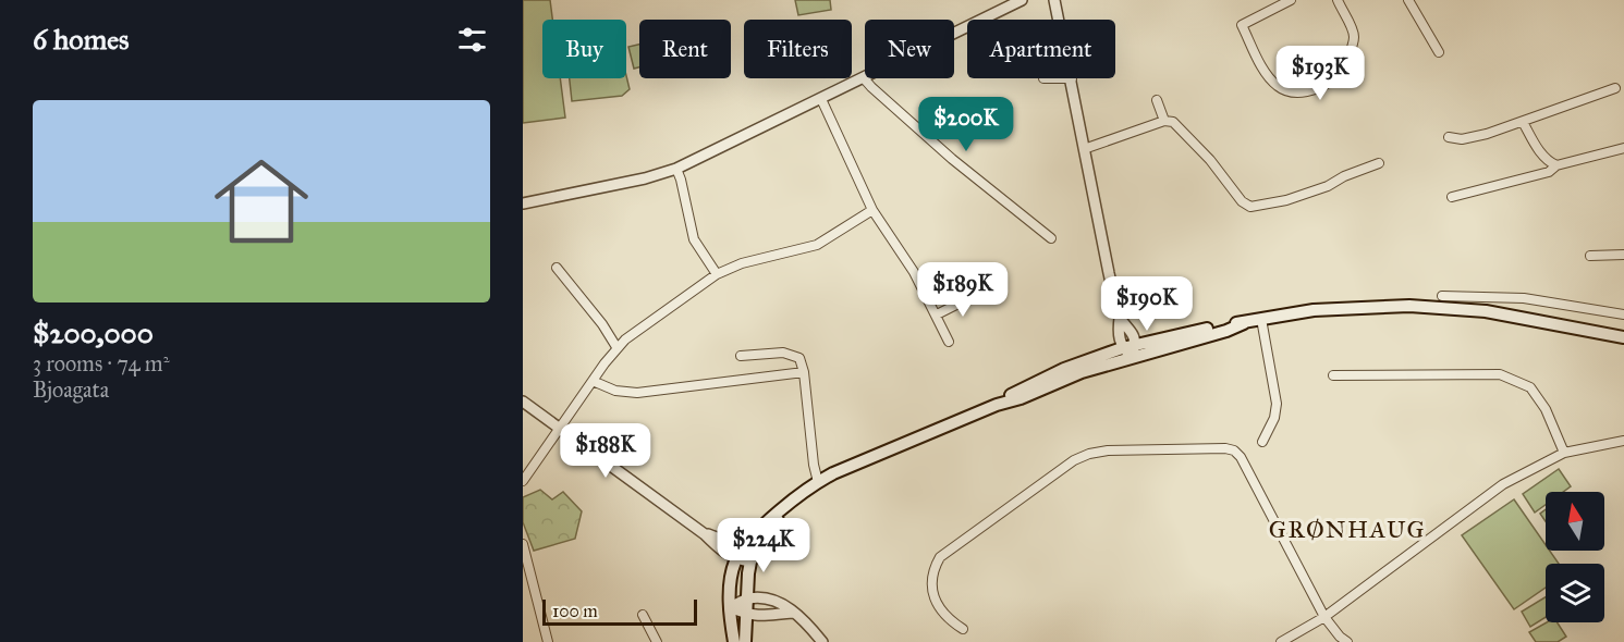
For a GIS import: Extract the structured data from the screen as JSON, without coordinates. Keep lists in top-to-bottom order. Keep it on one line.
{"districts":["GRØNHAUG"],"scale_bar":"100 m","north":"top","page":{"heading":"6 homes","chip":["Buy","Rent","Filters","New","Apartment"],"price":["$193K","$200K","$189K","$190K","$188K","$224K"],"list":[{"name":"$200,000","note":"3 rooms · 74 m² · Bjoagata"}],"scale":"100 m"}}
